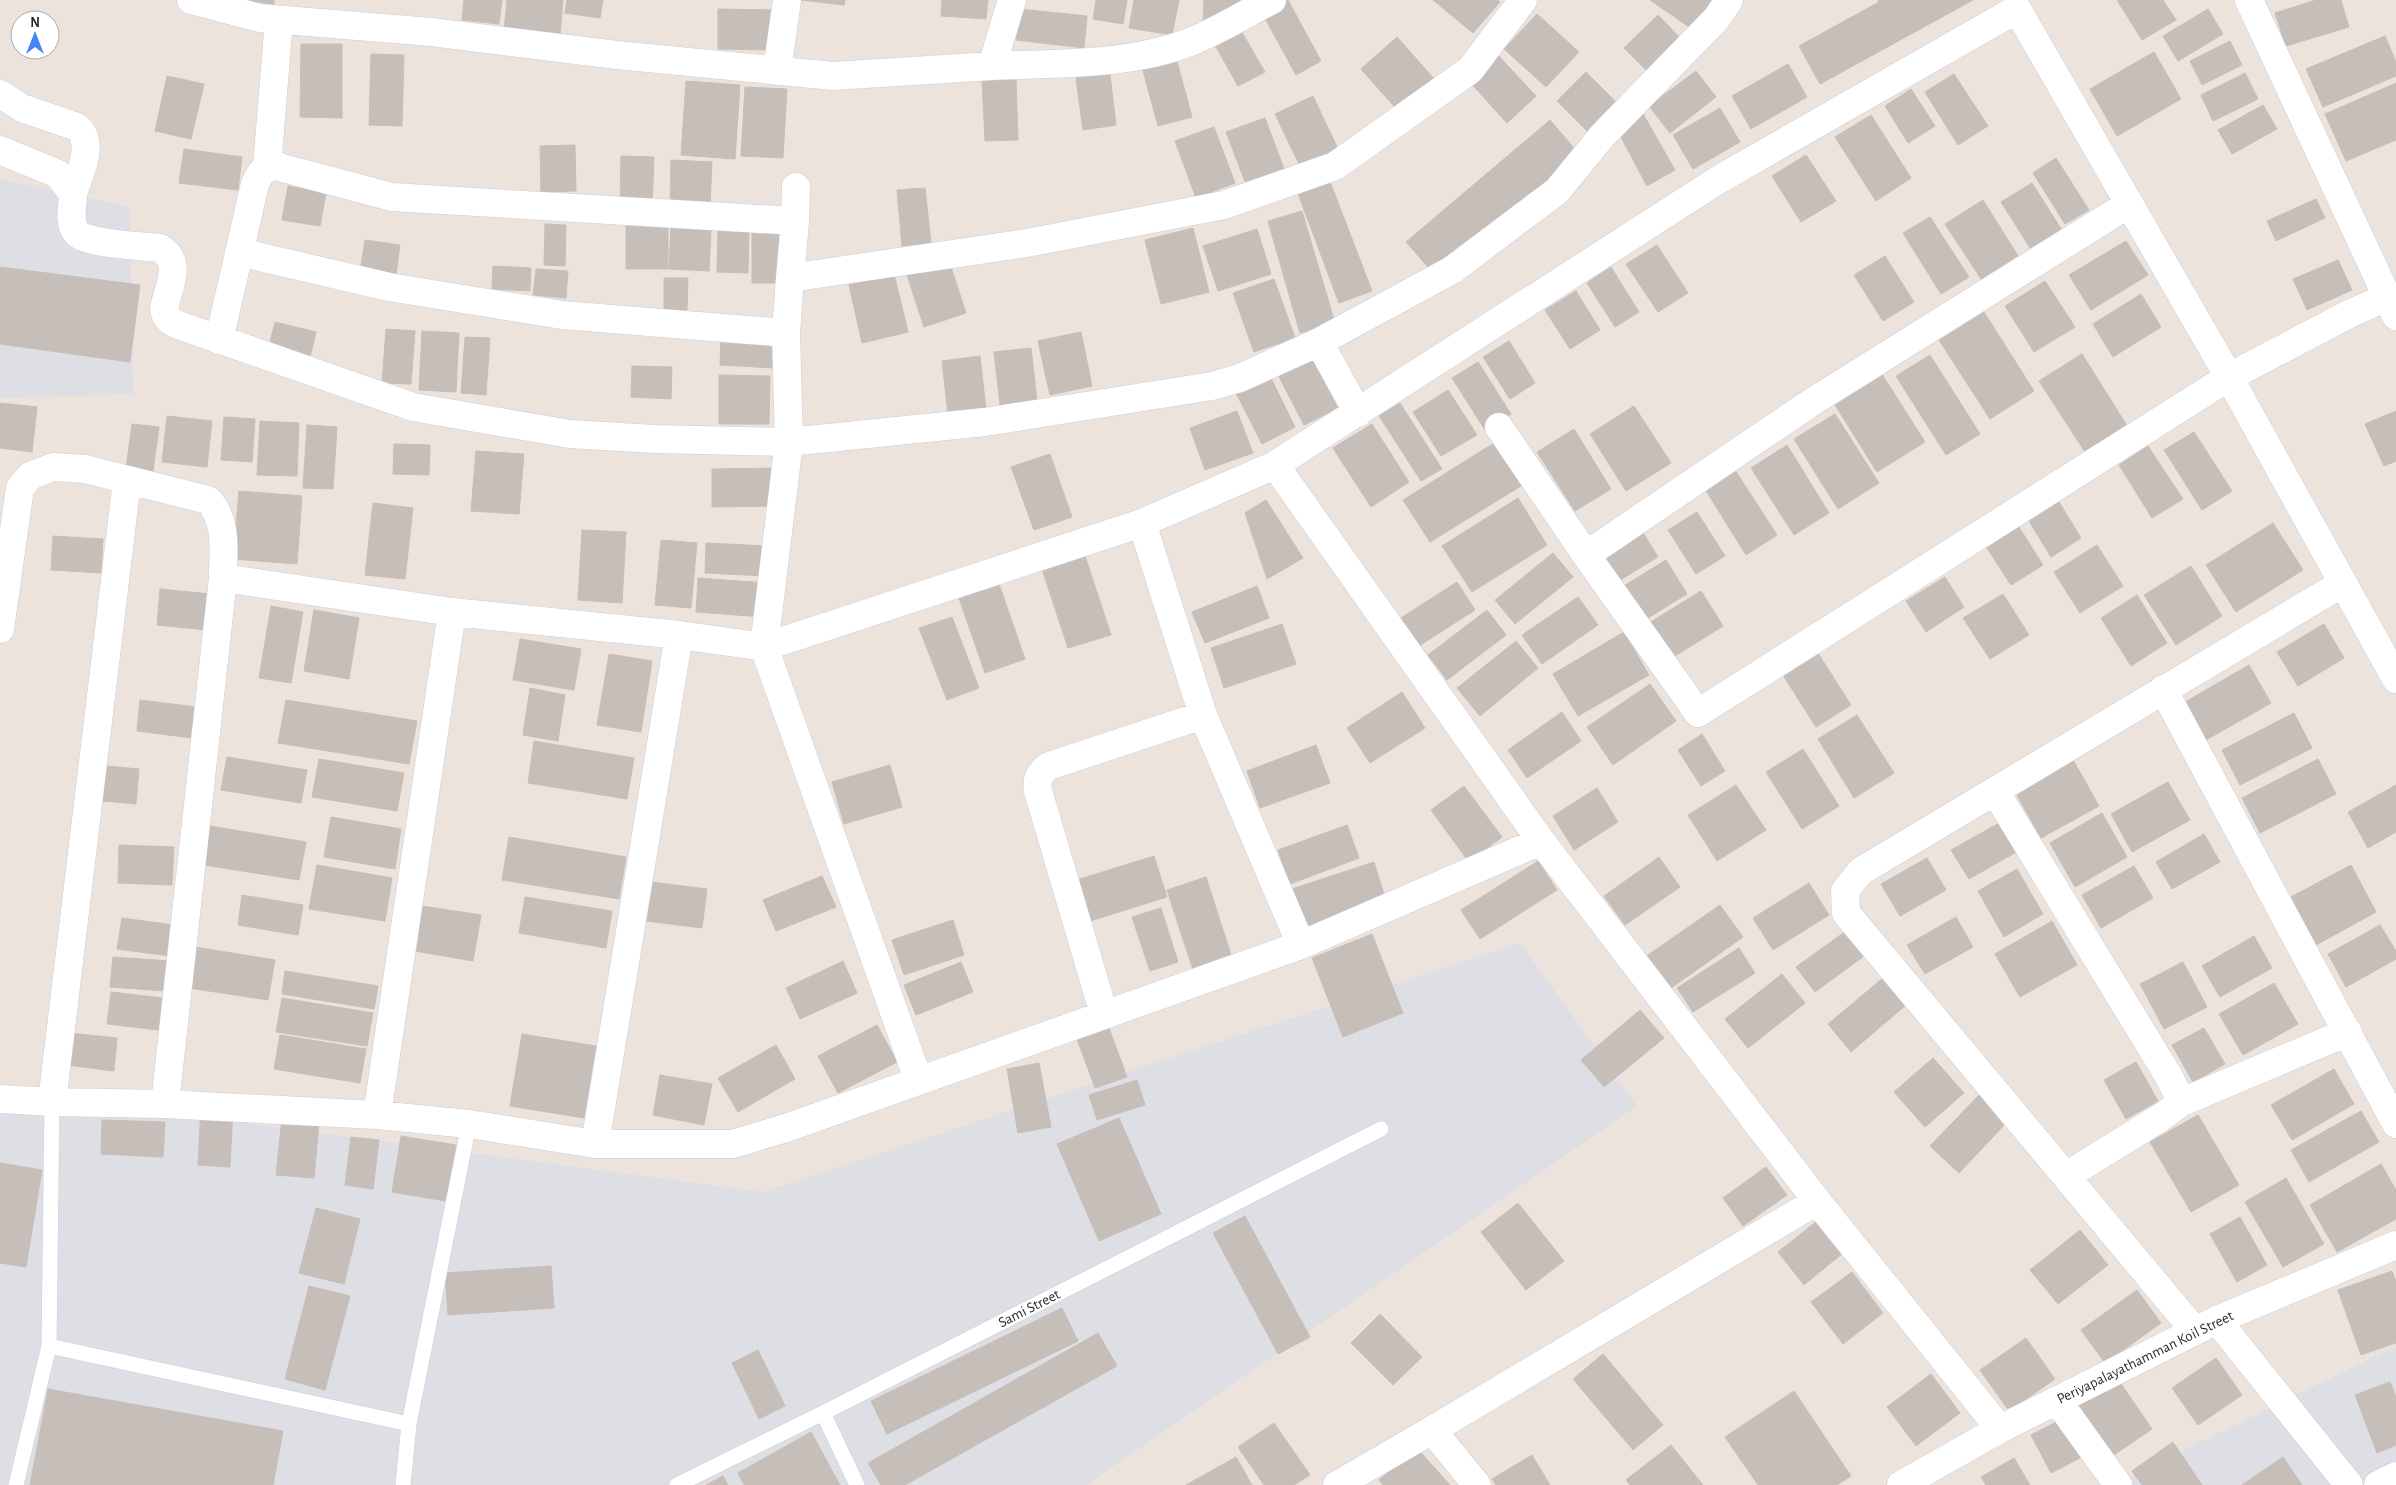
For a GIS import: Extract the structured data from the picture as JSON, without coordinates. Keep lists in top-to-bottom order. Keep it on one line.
{"streets":{"street":["Periyapalayathamman Koil Street"],"lane":["Sami Street"]},"north":"top"}
